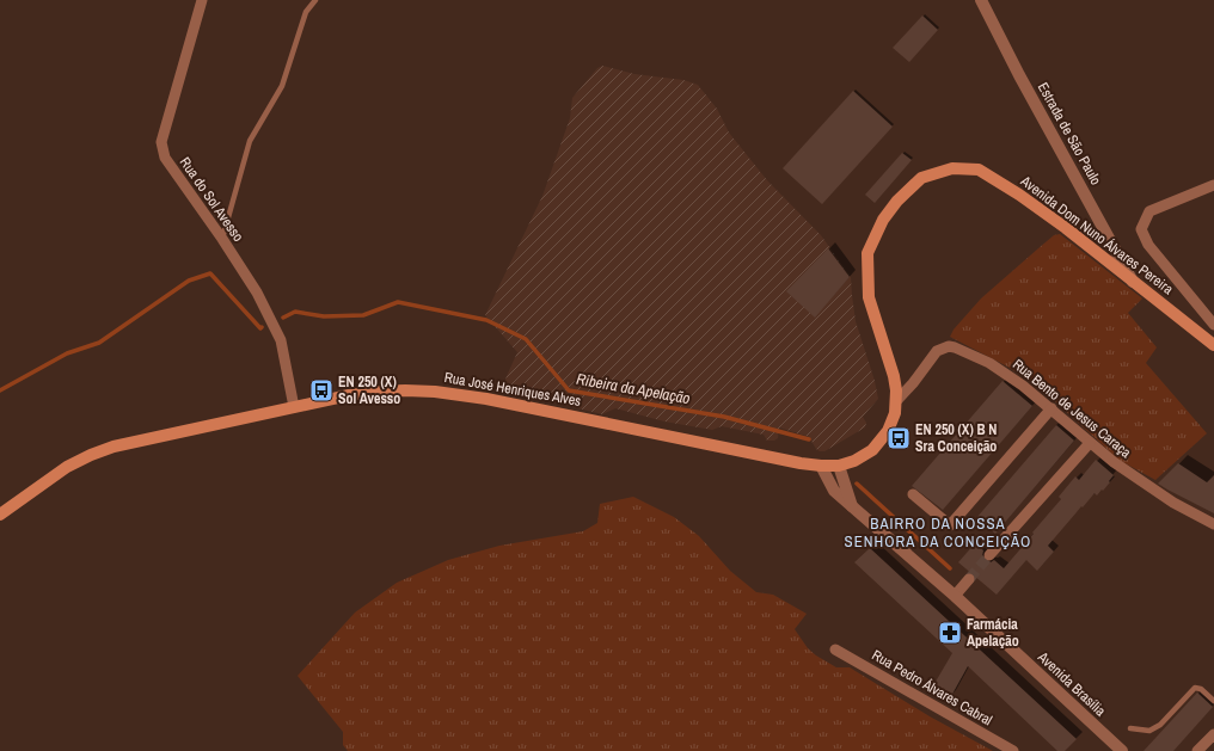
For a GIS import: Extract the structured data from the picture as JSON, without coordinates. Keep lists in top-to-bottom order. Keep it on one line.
{"streets":{"main road":["Avenida Dom Nuno Álvares Pereira","Rua José Henriques Alves"],"street":["Estrada de São Paulo","Rua do Sol Avesso","Rua Bento de Jesus Caraça","Avenida Brasília","Rua Pedro Álvares Cabral"]},"crossings":[["Estrada de São Paulo","Avenida Dom Nuno Álvares Pereira"],["Rua do Sol Avesso","Rua José Henriques Alves"],["Avenida Dom Nuno Álvares Pereira","Rua José Henriques Alves"],["Avenida Dom Nuno Álvares Pereira","Rua Bento de Jesus Caraça"],["Rua José Henriques Alves","Avenida Brasília"]],"districts":["BAIRRO DA NOSSA SENHORA DA CONCEIÇÃO"],"water":["Ribeira da Apelação"],"places":{"bus stop":["EN 250 (X) Sol Avesso","EN 250 (X) B N Sra Conceição"],"pharmacy":["Farmácia Apelação"]}}
